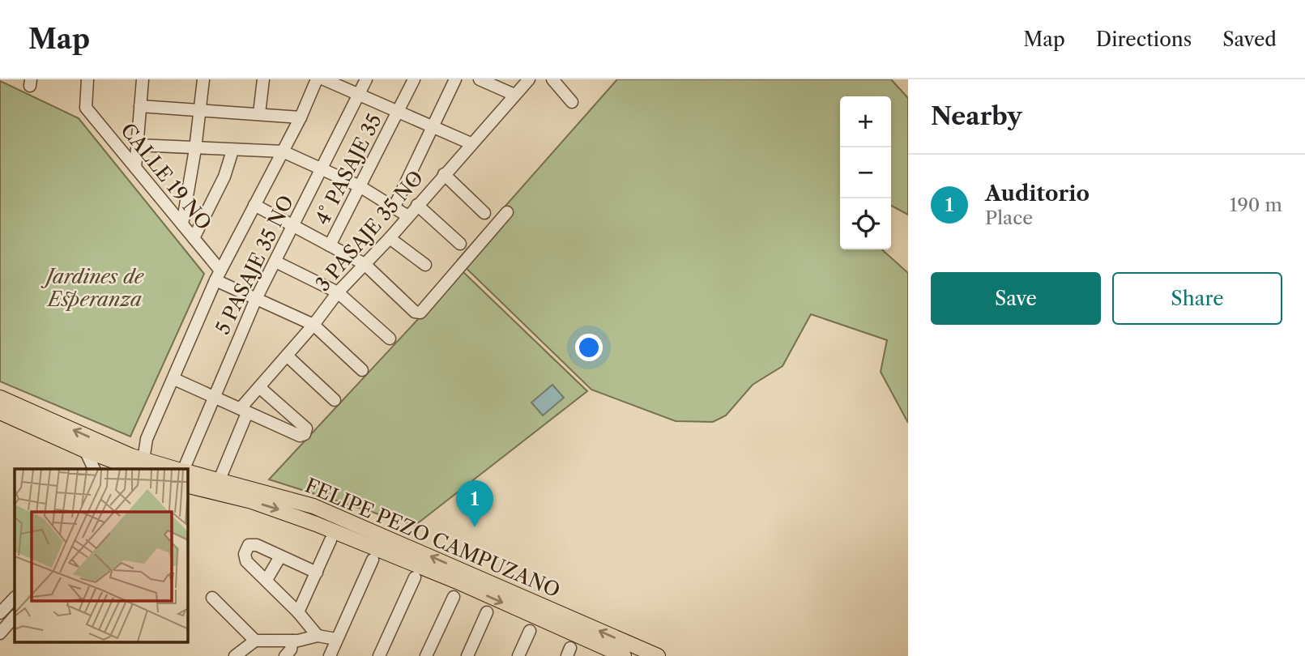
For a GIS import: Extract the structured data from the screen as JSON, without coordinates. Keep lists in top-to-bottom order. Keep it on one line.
{"streets":{"main road":["FELIPE PEZO CAMPUZANO"],"street":["4° PASAJE 35","CALLE 19 NO","3 PASAJE 35 NO","5 PASAJE 35 NO"]},"crossings":[["CALLE 19 NO","3 PASAJE 35 NO"],["CALLE 19 NO","5 PASAJE 35 NO"],["3 PASAJE 35 NO","FELIPE PEZO CAMPUZANO"]],"parks":["Jardines de Esperanza"],"page":{"header":"Map","nav":["Map","Directions","Saved"],"heading":"Nearby","map_buttons":["+","−"],"list":[{"mark":"1","name":"Auditorio","note":"Place","value":"190 m"}],"buttons":["Save","Share"],"pins":"1"}}
